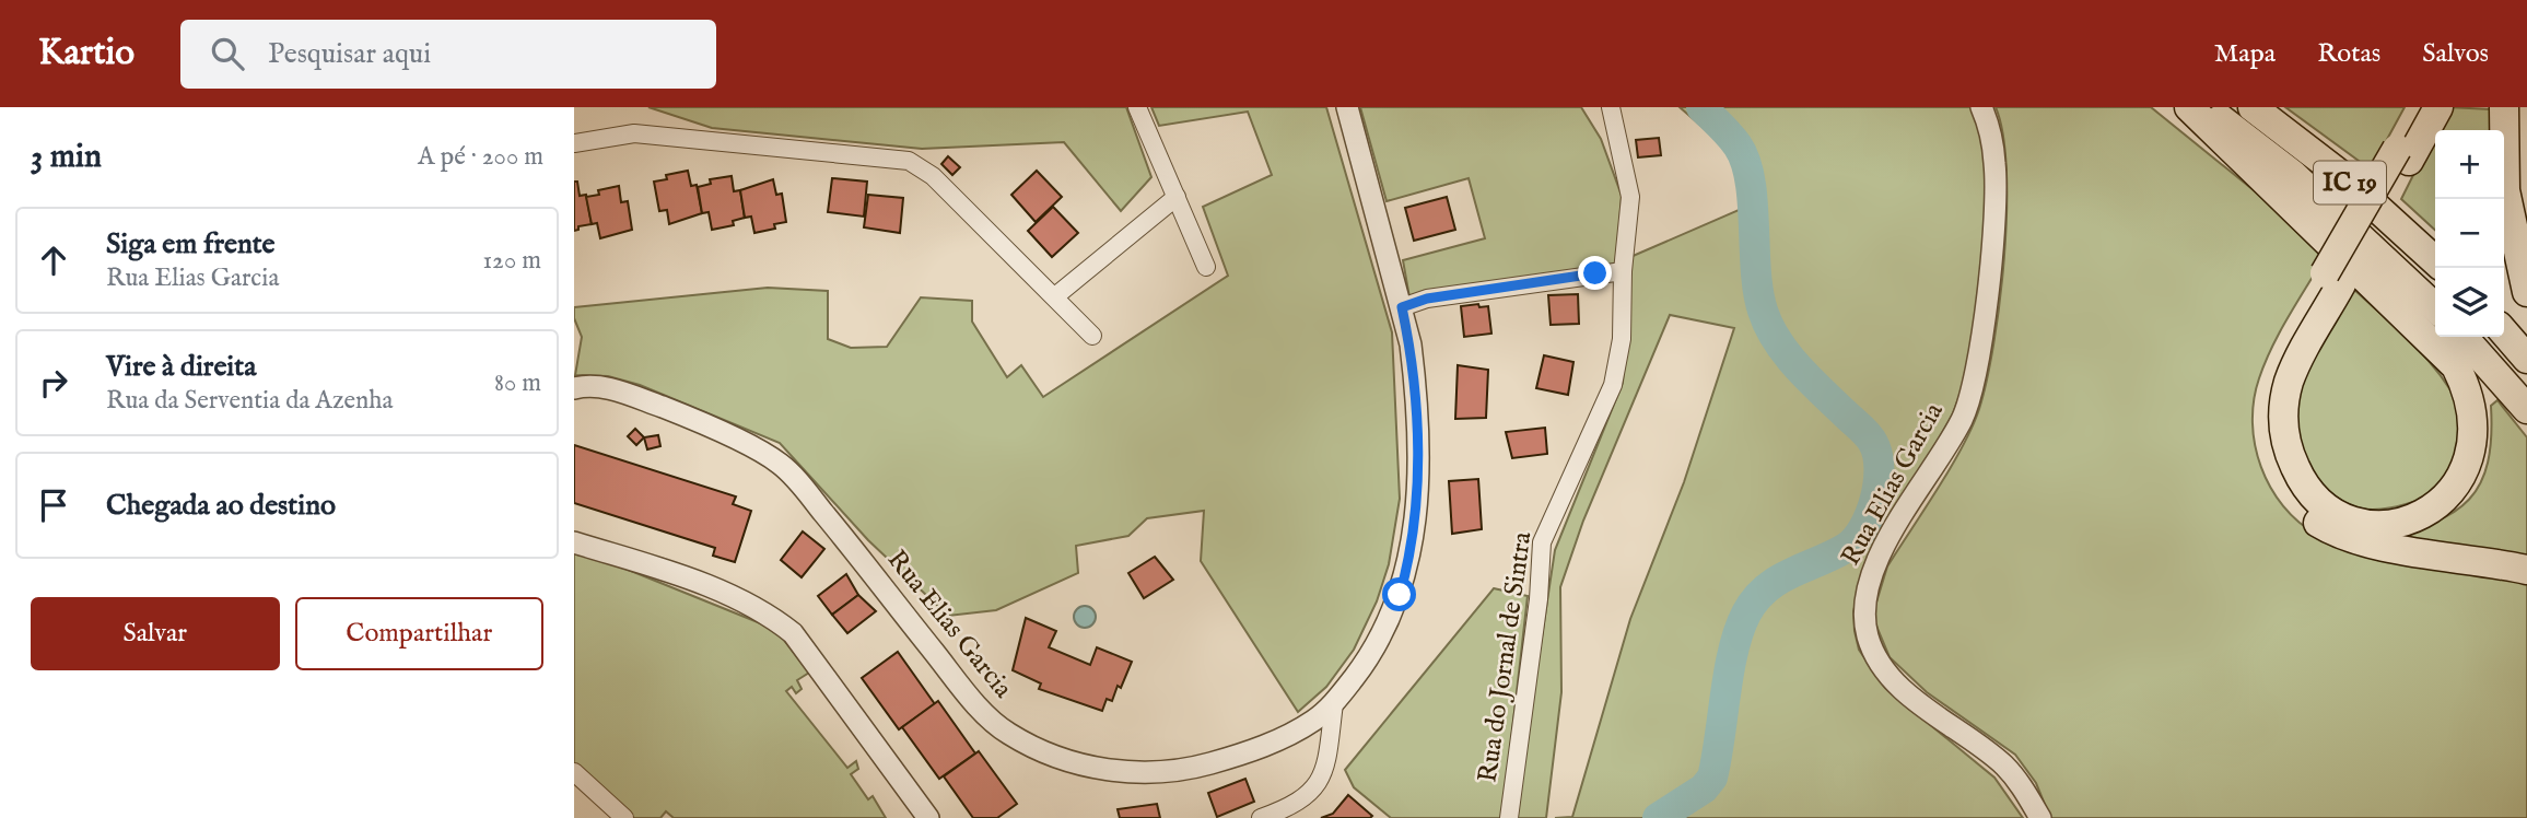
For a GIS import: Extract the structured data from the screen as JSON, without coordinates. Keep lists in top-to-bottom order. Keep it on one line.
{"streets":{"highway":["IC 19"],"street":["Rua Elias Garcia","Rua do Jornal de Sintra"]},"page":{"header":"Kartio","search":"Pesquisar aqui","nav":["Mapa","Rotas","Salvos"],"heading":["3 min","A pé · 200 m"],"map_buttons":["+","−"],"list":[["Siga em frente","Rua Elias Garcia","120 m"],["Vire à direita","Rua da Serventia da Azenha","80 m"],"Chegada ao destino"],"buttons":["Salvar","Compartilhar"]}}
